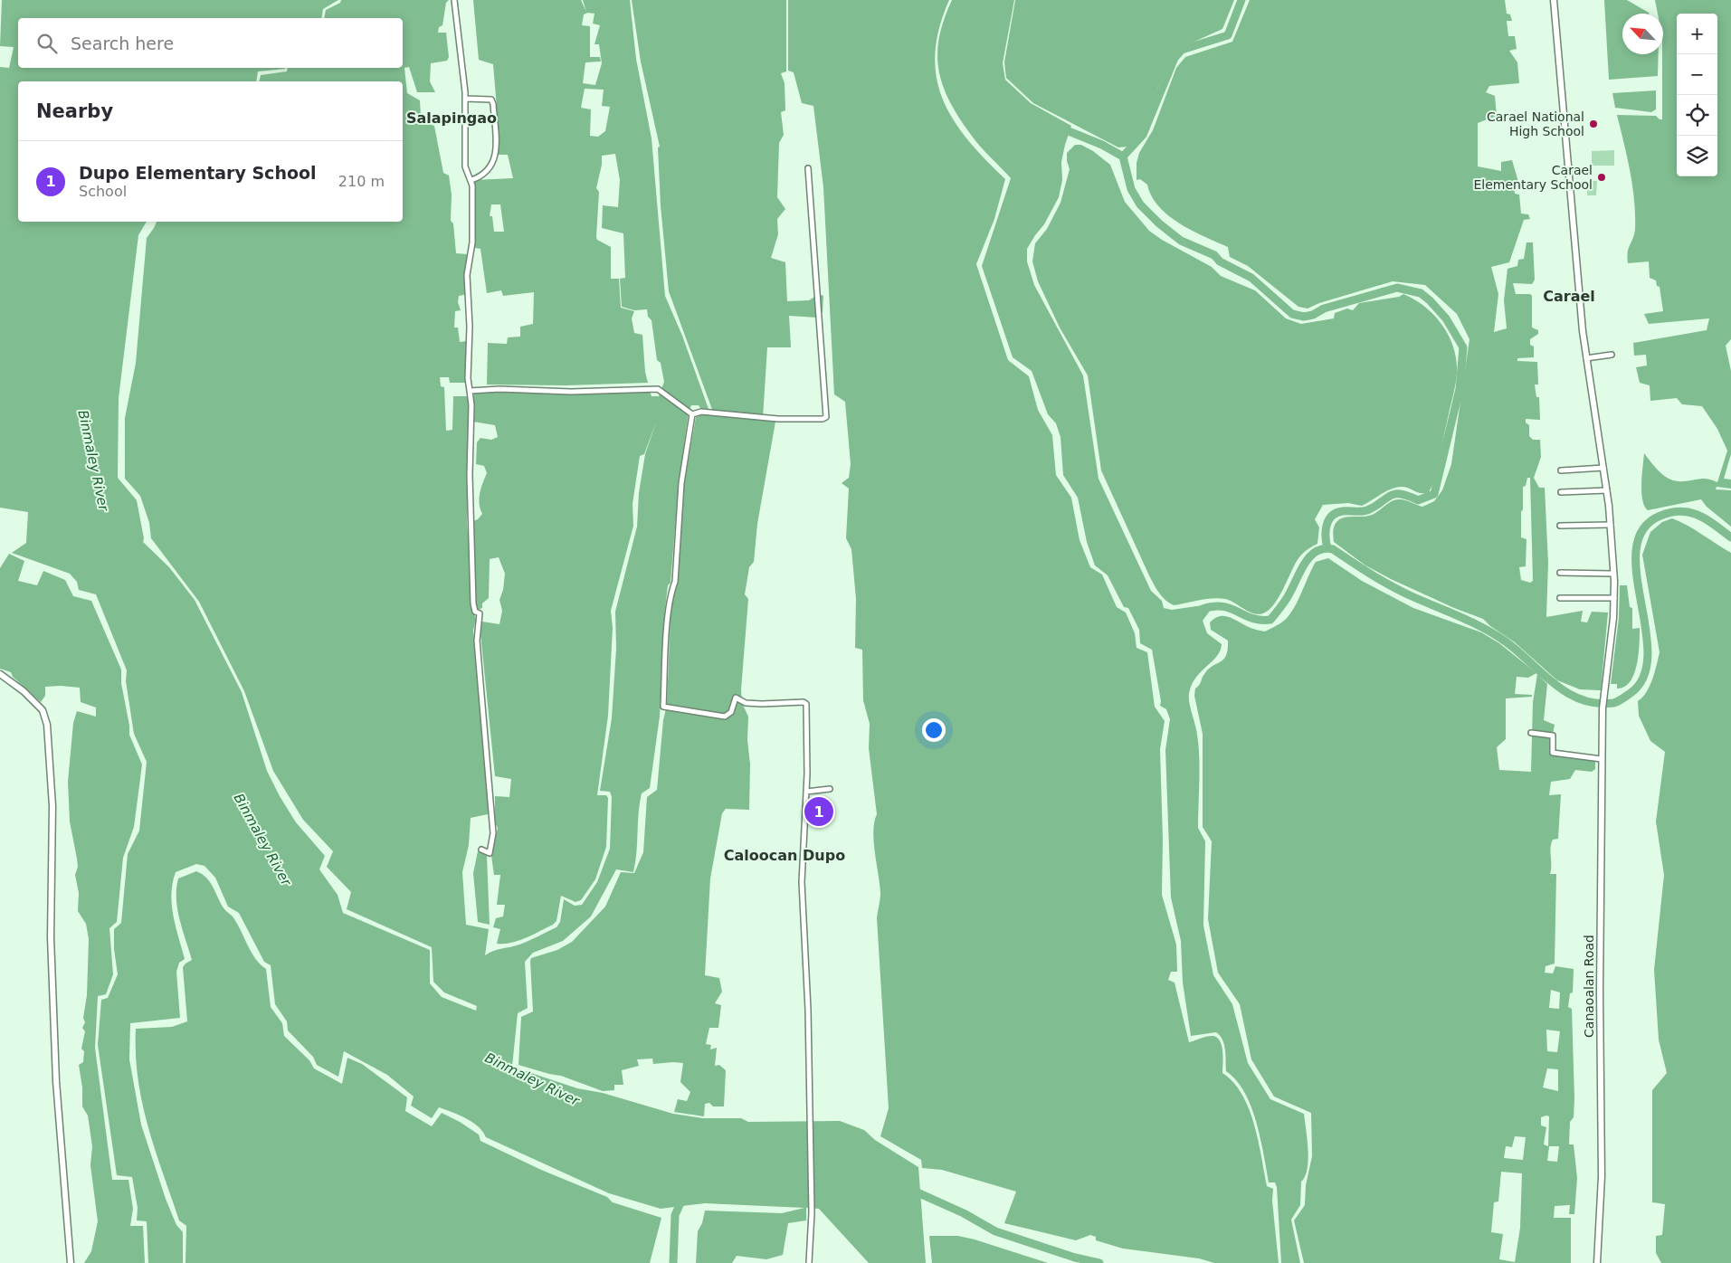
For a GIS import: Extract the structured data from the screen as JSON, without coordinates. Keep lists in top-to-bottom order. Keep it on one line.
{"streets":{"street":["Canaoalan Road"]},"districts":["Salapingao","Carael","Caloocan Dupo"],"water":["Binmaley River"],"places":["Carael National High School","Carael Elementary School"],"north":"top left","page":{"map_buttons":["+","−"],"search":"Search here","heading":"Nearby","list":[{"mark":"1","name":"Dupo Elementary School","note":"School","value":"210 m"}],"pins":"1"}}
